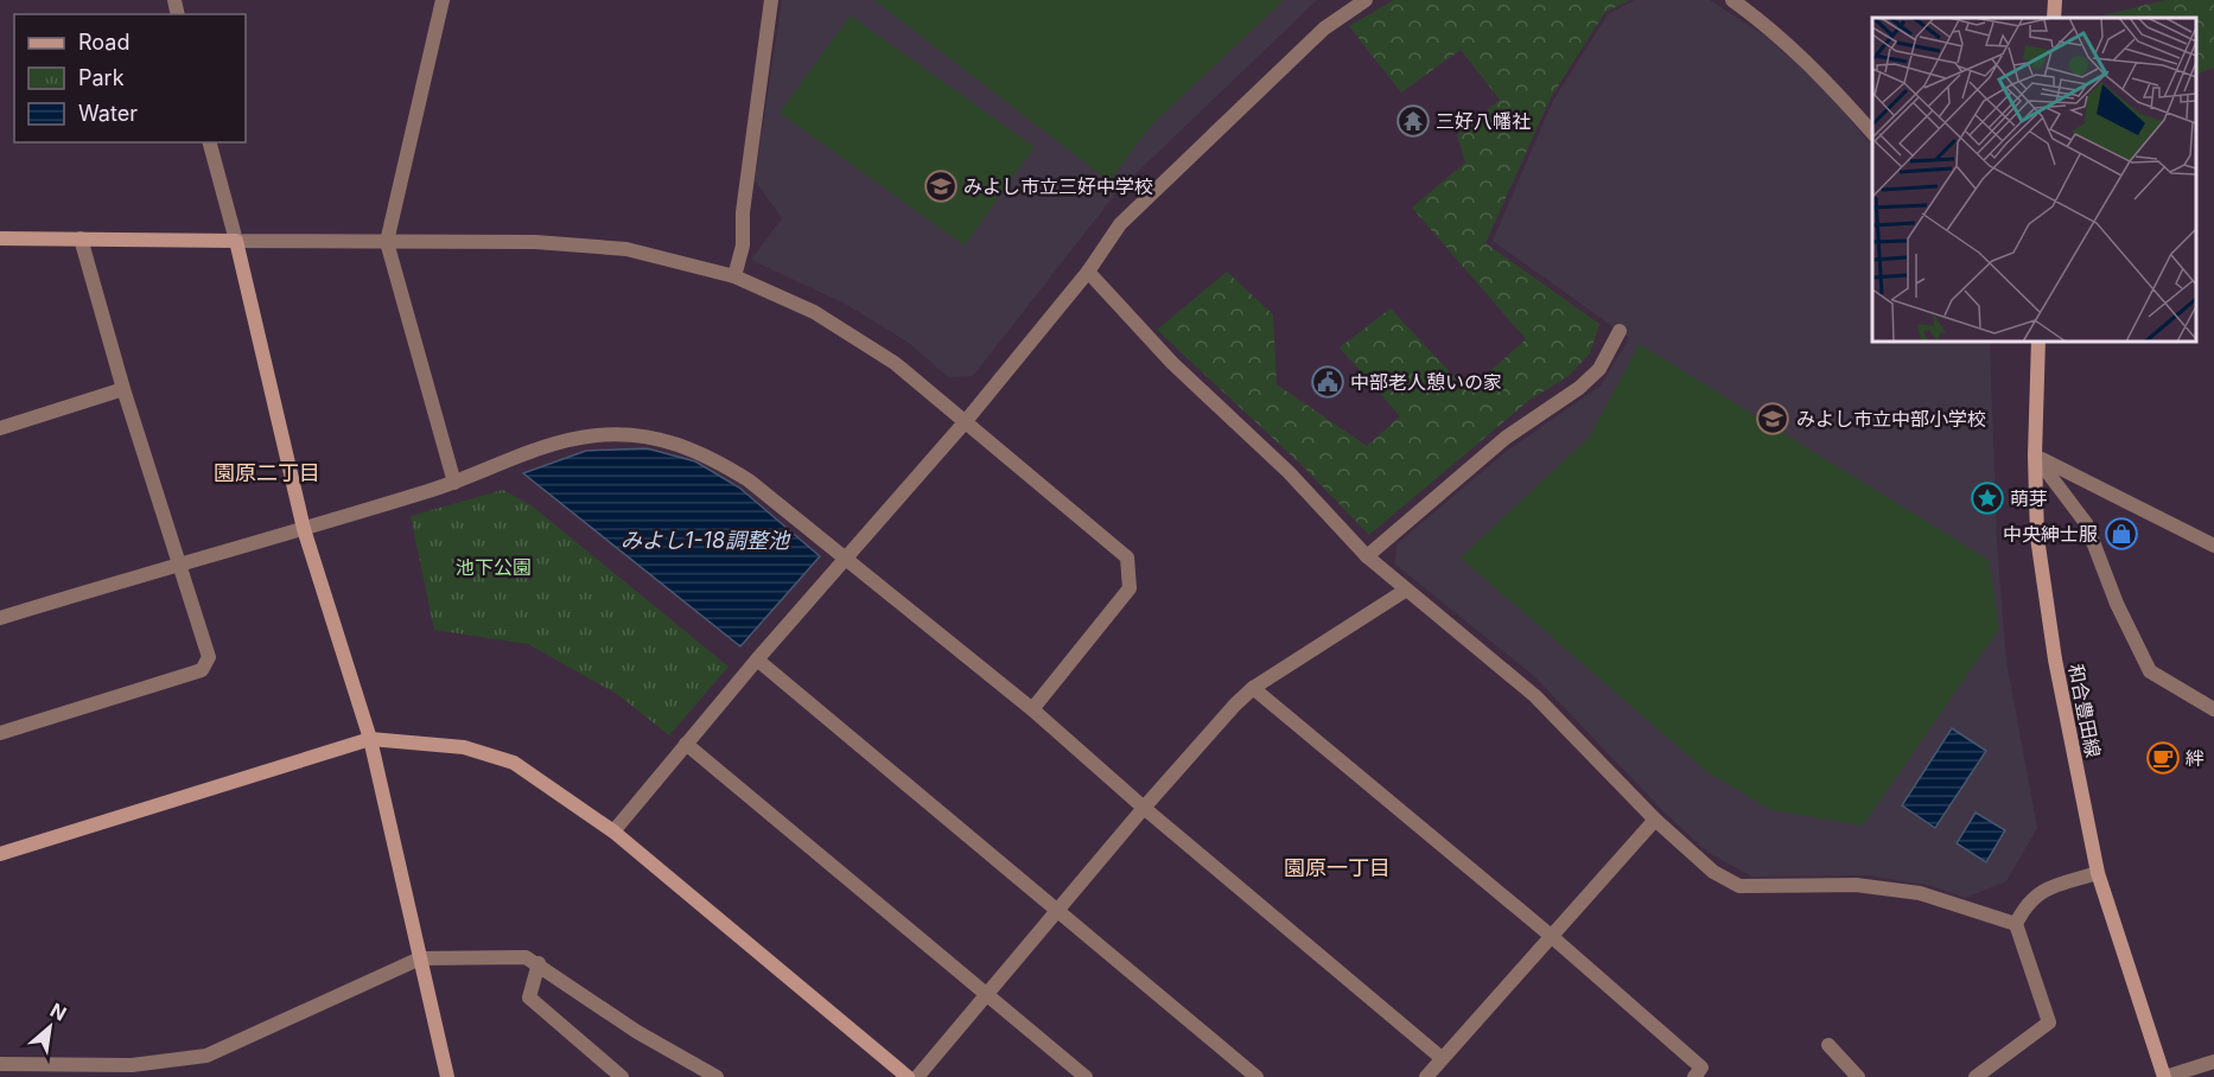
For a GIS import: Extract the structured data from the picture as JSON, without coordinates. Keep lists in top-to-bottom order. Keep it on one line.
{"streets":{"street":["和合豊田線"]},"districts":["園原二丁目","園原一丁目"],"water":["みよし1-18調整池"],"parks":["池下公園"],"places":{"temple":["三好八幡社"],"school or university":["みよし市立三好中学校","みよし市立中部小学校"],"public building":["中部老人憩いの家"],"place":["萌芽"],"shop":["中央紳士服"],"cafe":["絆"]},"legend":["Road","Park","Water"],"north":"top right"}
